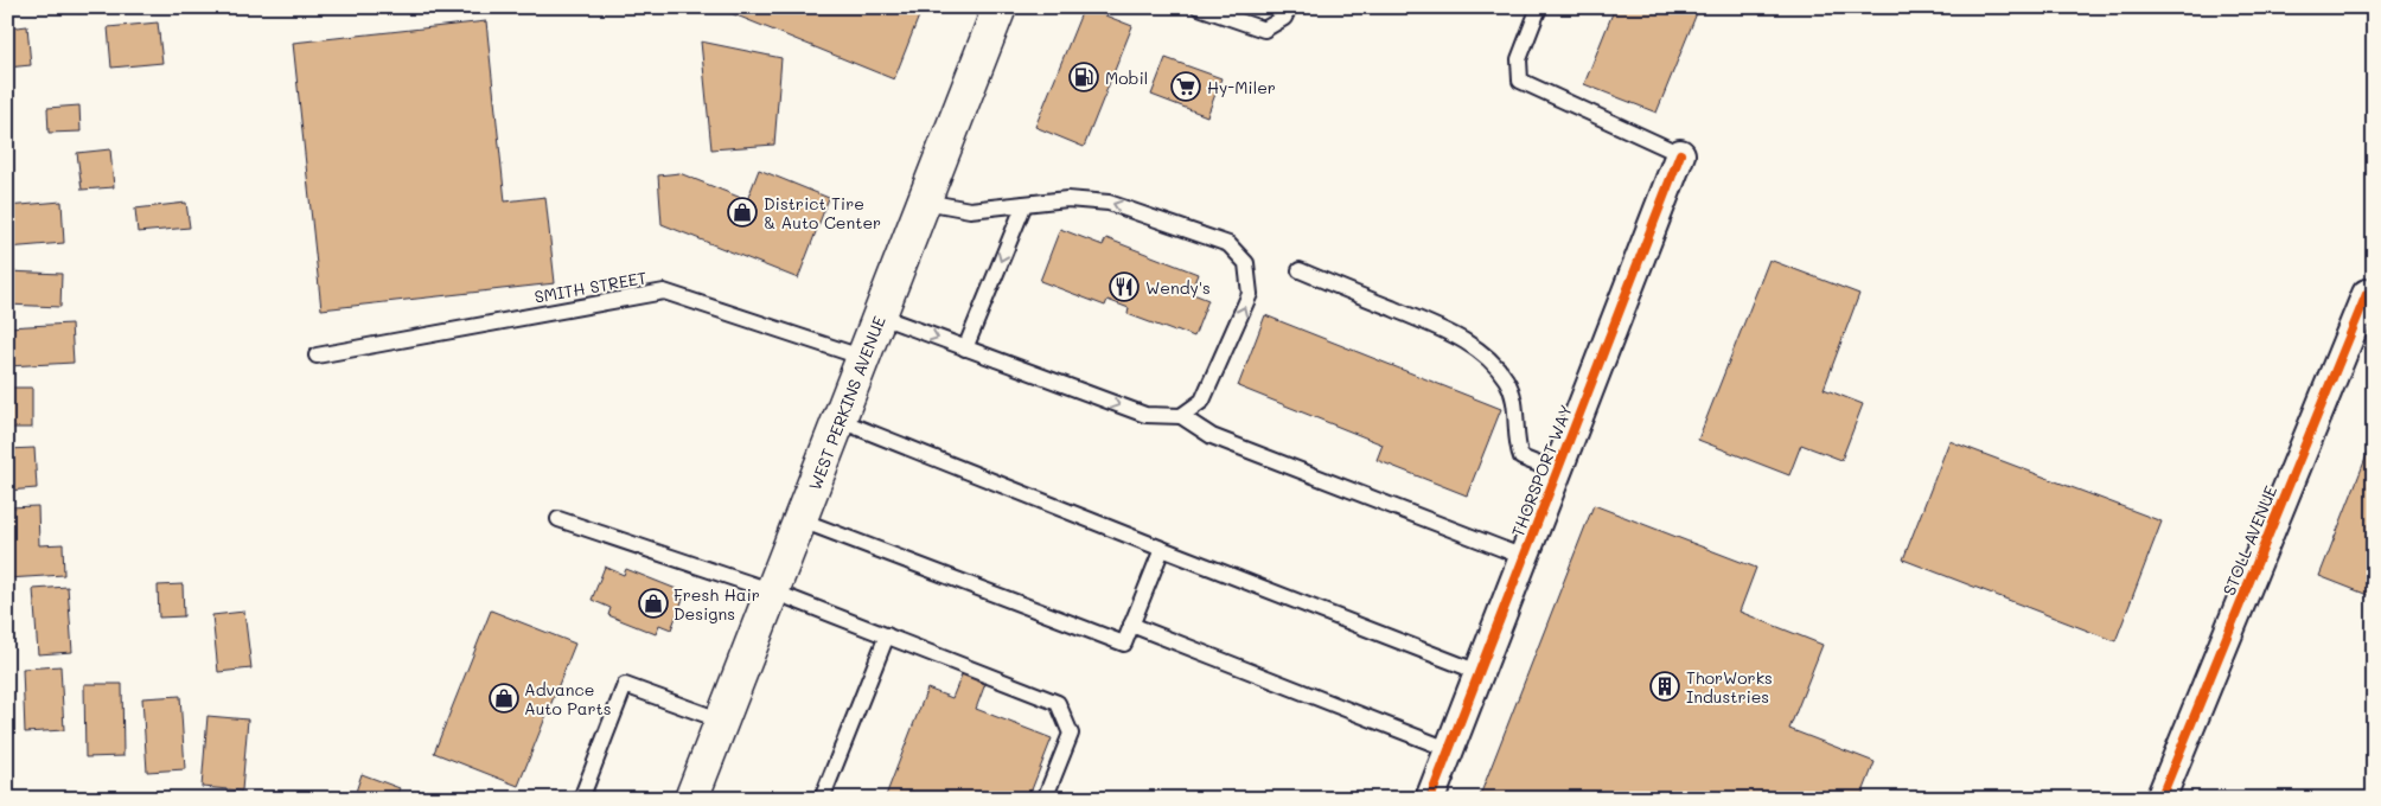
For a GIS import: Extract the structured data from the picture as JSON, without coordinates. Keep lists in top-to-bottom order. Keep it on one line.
{"streets":{"main road":["WEST PERKINS AVENUE"],"street":["THORSPORT WAY","STOLL AVENUE"],"lane":["SMITH STREET"]},"crossings":[["SMITH STREET","WEST PERKINS AVENUE"]],"places":{"fuel station":["Mobil"],"supermarket":["Hy-Miler"],"shop":["District Tire & Auto Center","Fresh Hair Designs","Advance Auto Parts"],"restaurant":["Wendy's"],"building":["ThorWorks Industries"]}}
